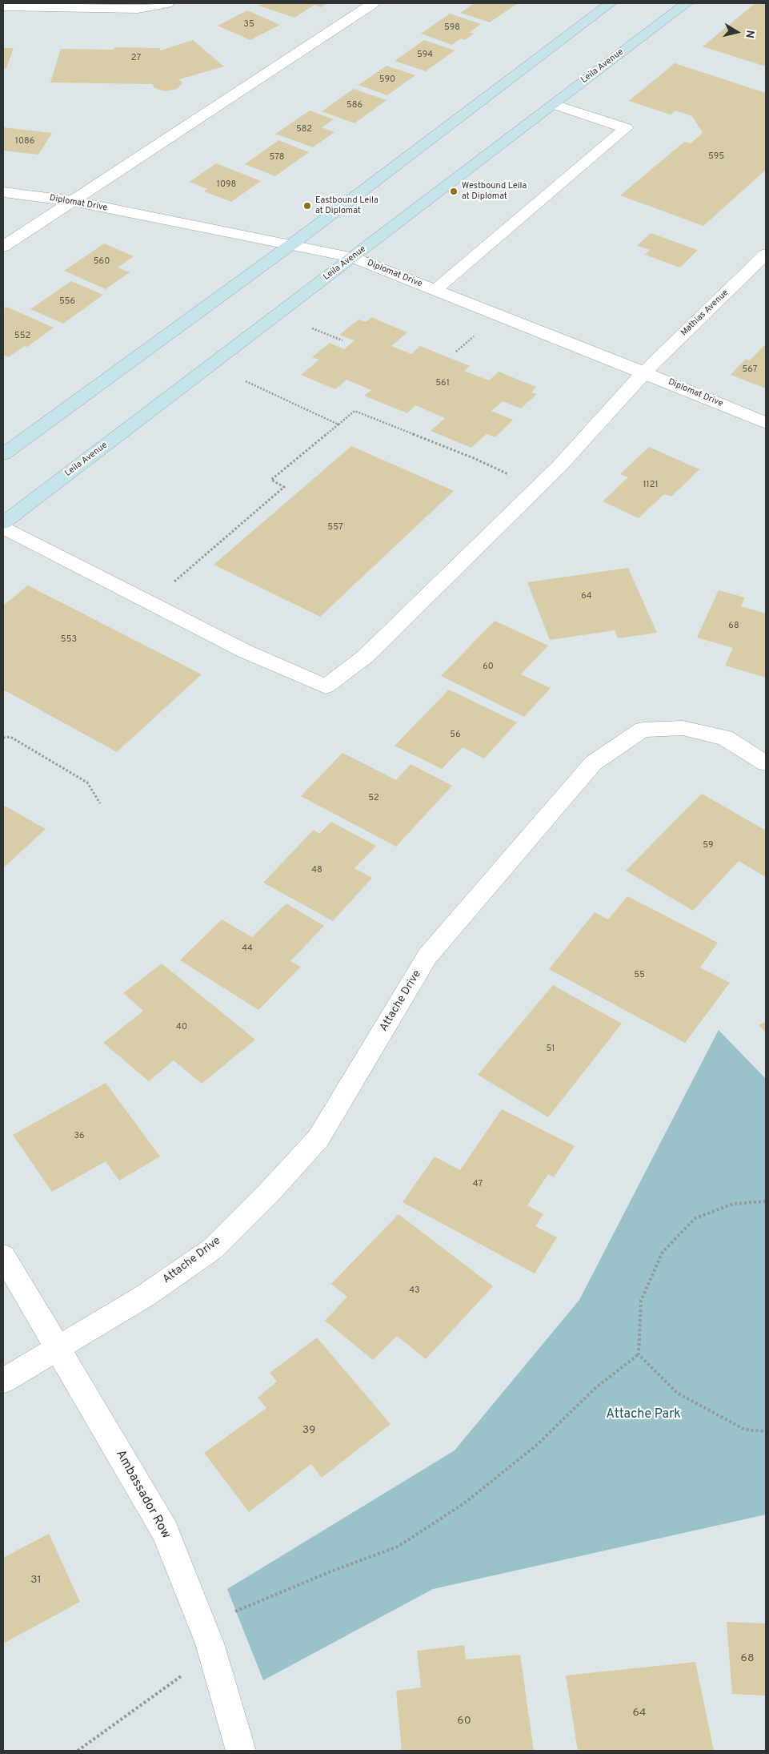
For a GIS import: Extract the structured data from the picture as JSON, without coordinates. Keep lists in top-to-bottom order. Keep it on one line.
{"streets":{"main road":["Leila Avenue"],"street":["Diplomat Drive","Mathias Avenue","Attache Drive","Ambassador Row"]},"crossings":[["Leila Avenue","Diplomat Drive"],["Diplomat Drive","Mathias Avenue"],["Attache Drive","Ambassador Row"]],"parks":["Attache Park"],"places":["Westbound Leila at Diplomat","Eastbound Leila at Diplomat"],"house_numbers":["35","598","594","27","590","586","582","1086","595","578","1098","560","556","552","567","561","1121","557","64","68","553","60","56","52","59","48","44","55","40","51","36","47","43","39","31","68","64","60"],"north":"right"}
